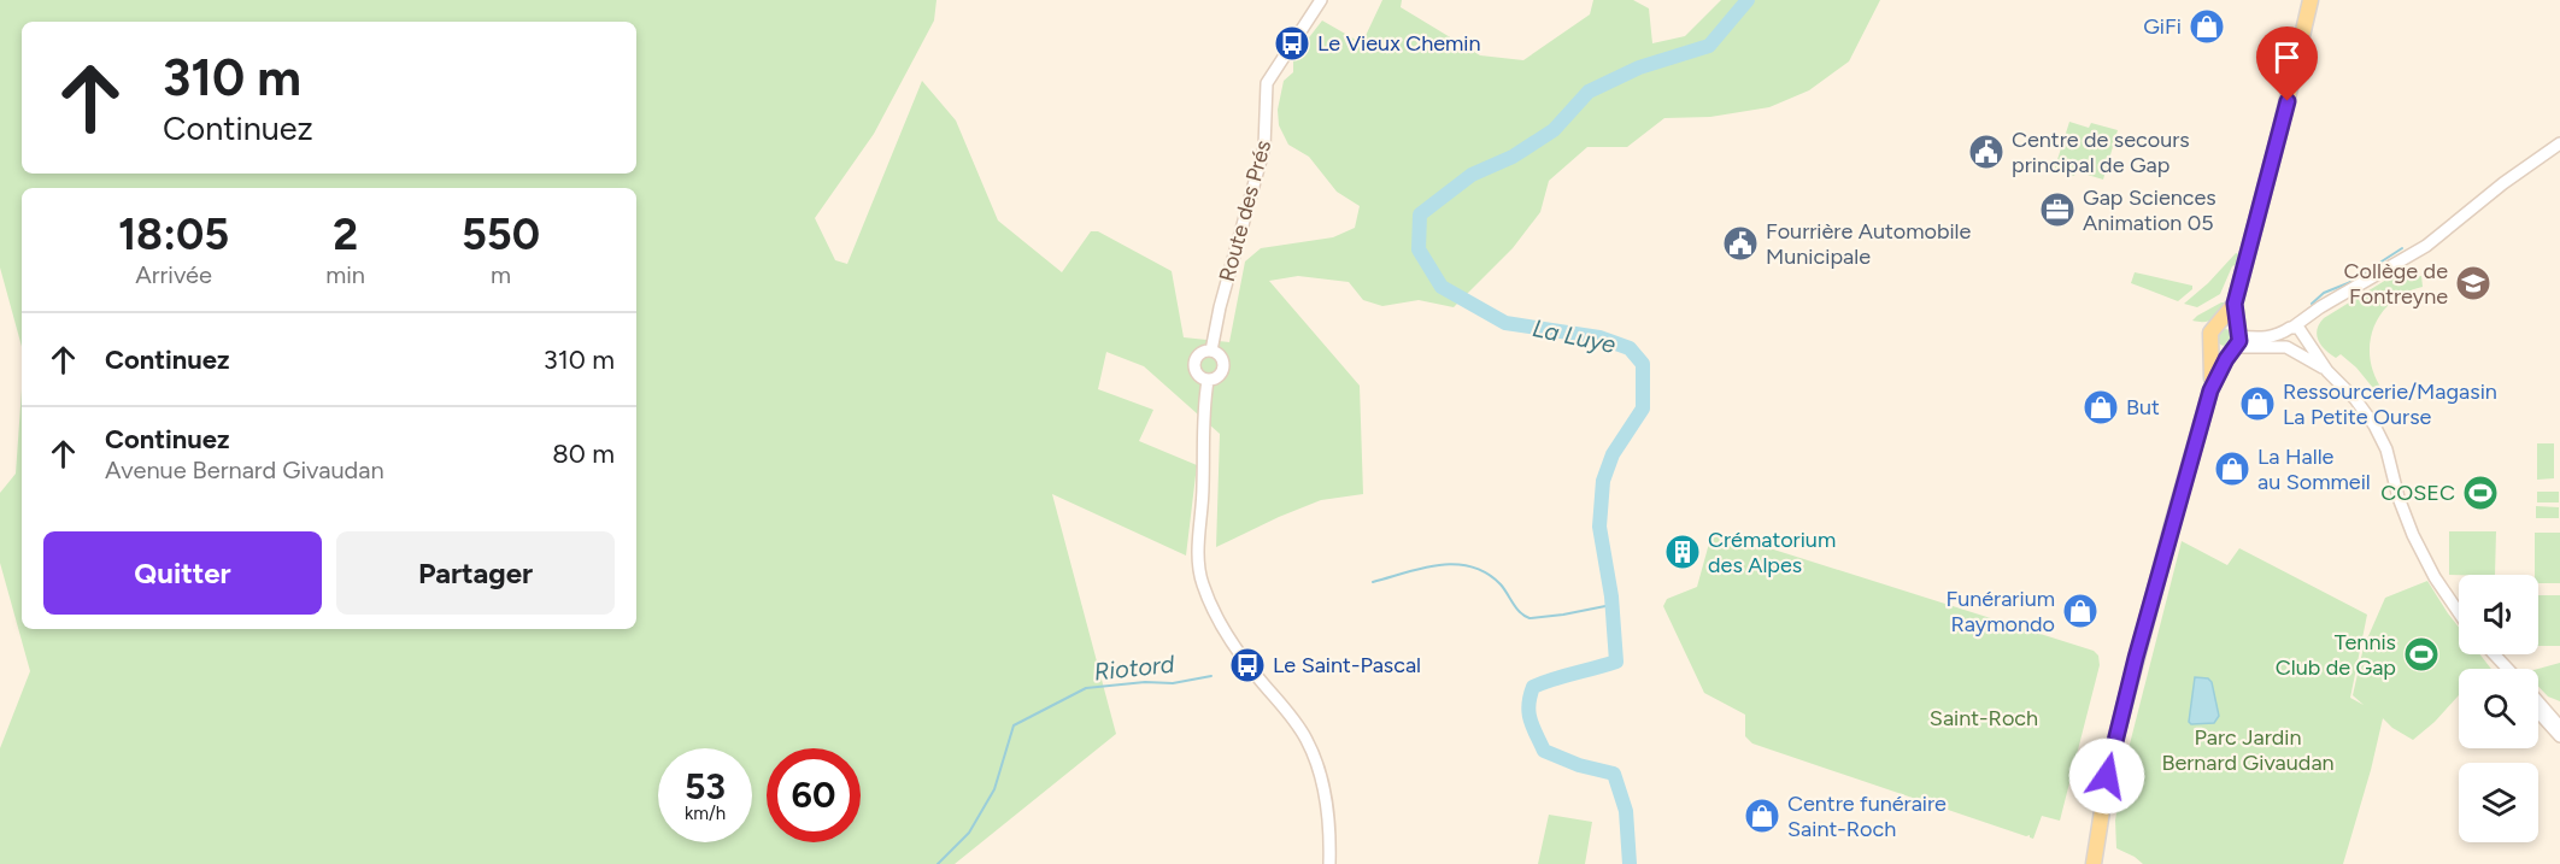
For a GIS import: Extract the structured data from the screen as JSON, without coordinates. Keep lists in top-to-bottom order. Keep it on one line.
{"streets":{"street":["Route des Prés"]},"water":["La Luye","Riotord"],"parks":["Saint-Roch","Parc Jardin Bernard Givaudan"],"places":{"shop":["GiFi","Ressourcerie/Magasin La Petite Ourse","But","La Halle au Sommeil","Funérarium Raymondo","Centre funéraire Saint-Roch"],"bus stop":["Le Vieux Chemin","Le Saint-Pascal"],"public building":["Centre de secours principal de Gap","Fourrière Automobile Municipale"],"office":["Gap Sciences Animation 05"],"school or university":["Collège de Fontreyne"],"sports":["COSEC","Tennis Club de Gap"],"building":["Crématorium des Alpes"]},"page":{"turn":["310 m","Continuez"],"eta":["18:05","Arrivée","2","min","550","m"],"list":[{"name":"Continuez","value":"310 m"},{"name":"Continuez","note":"Avenue Bernard Givaudan","value":"80 m"}],"buttons":["Quitter","Partager"],"speed":"53 km/h","limit":"60"}}
